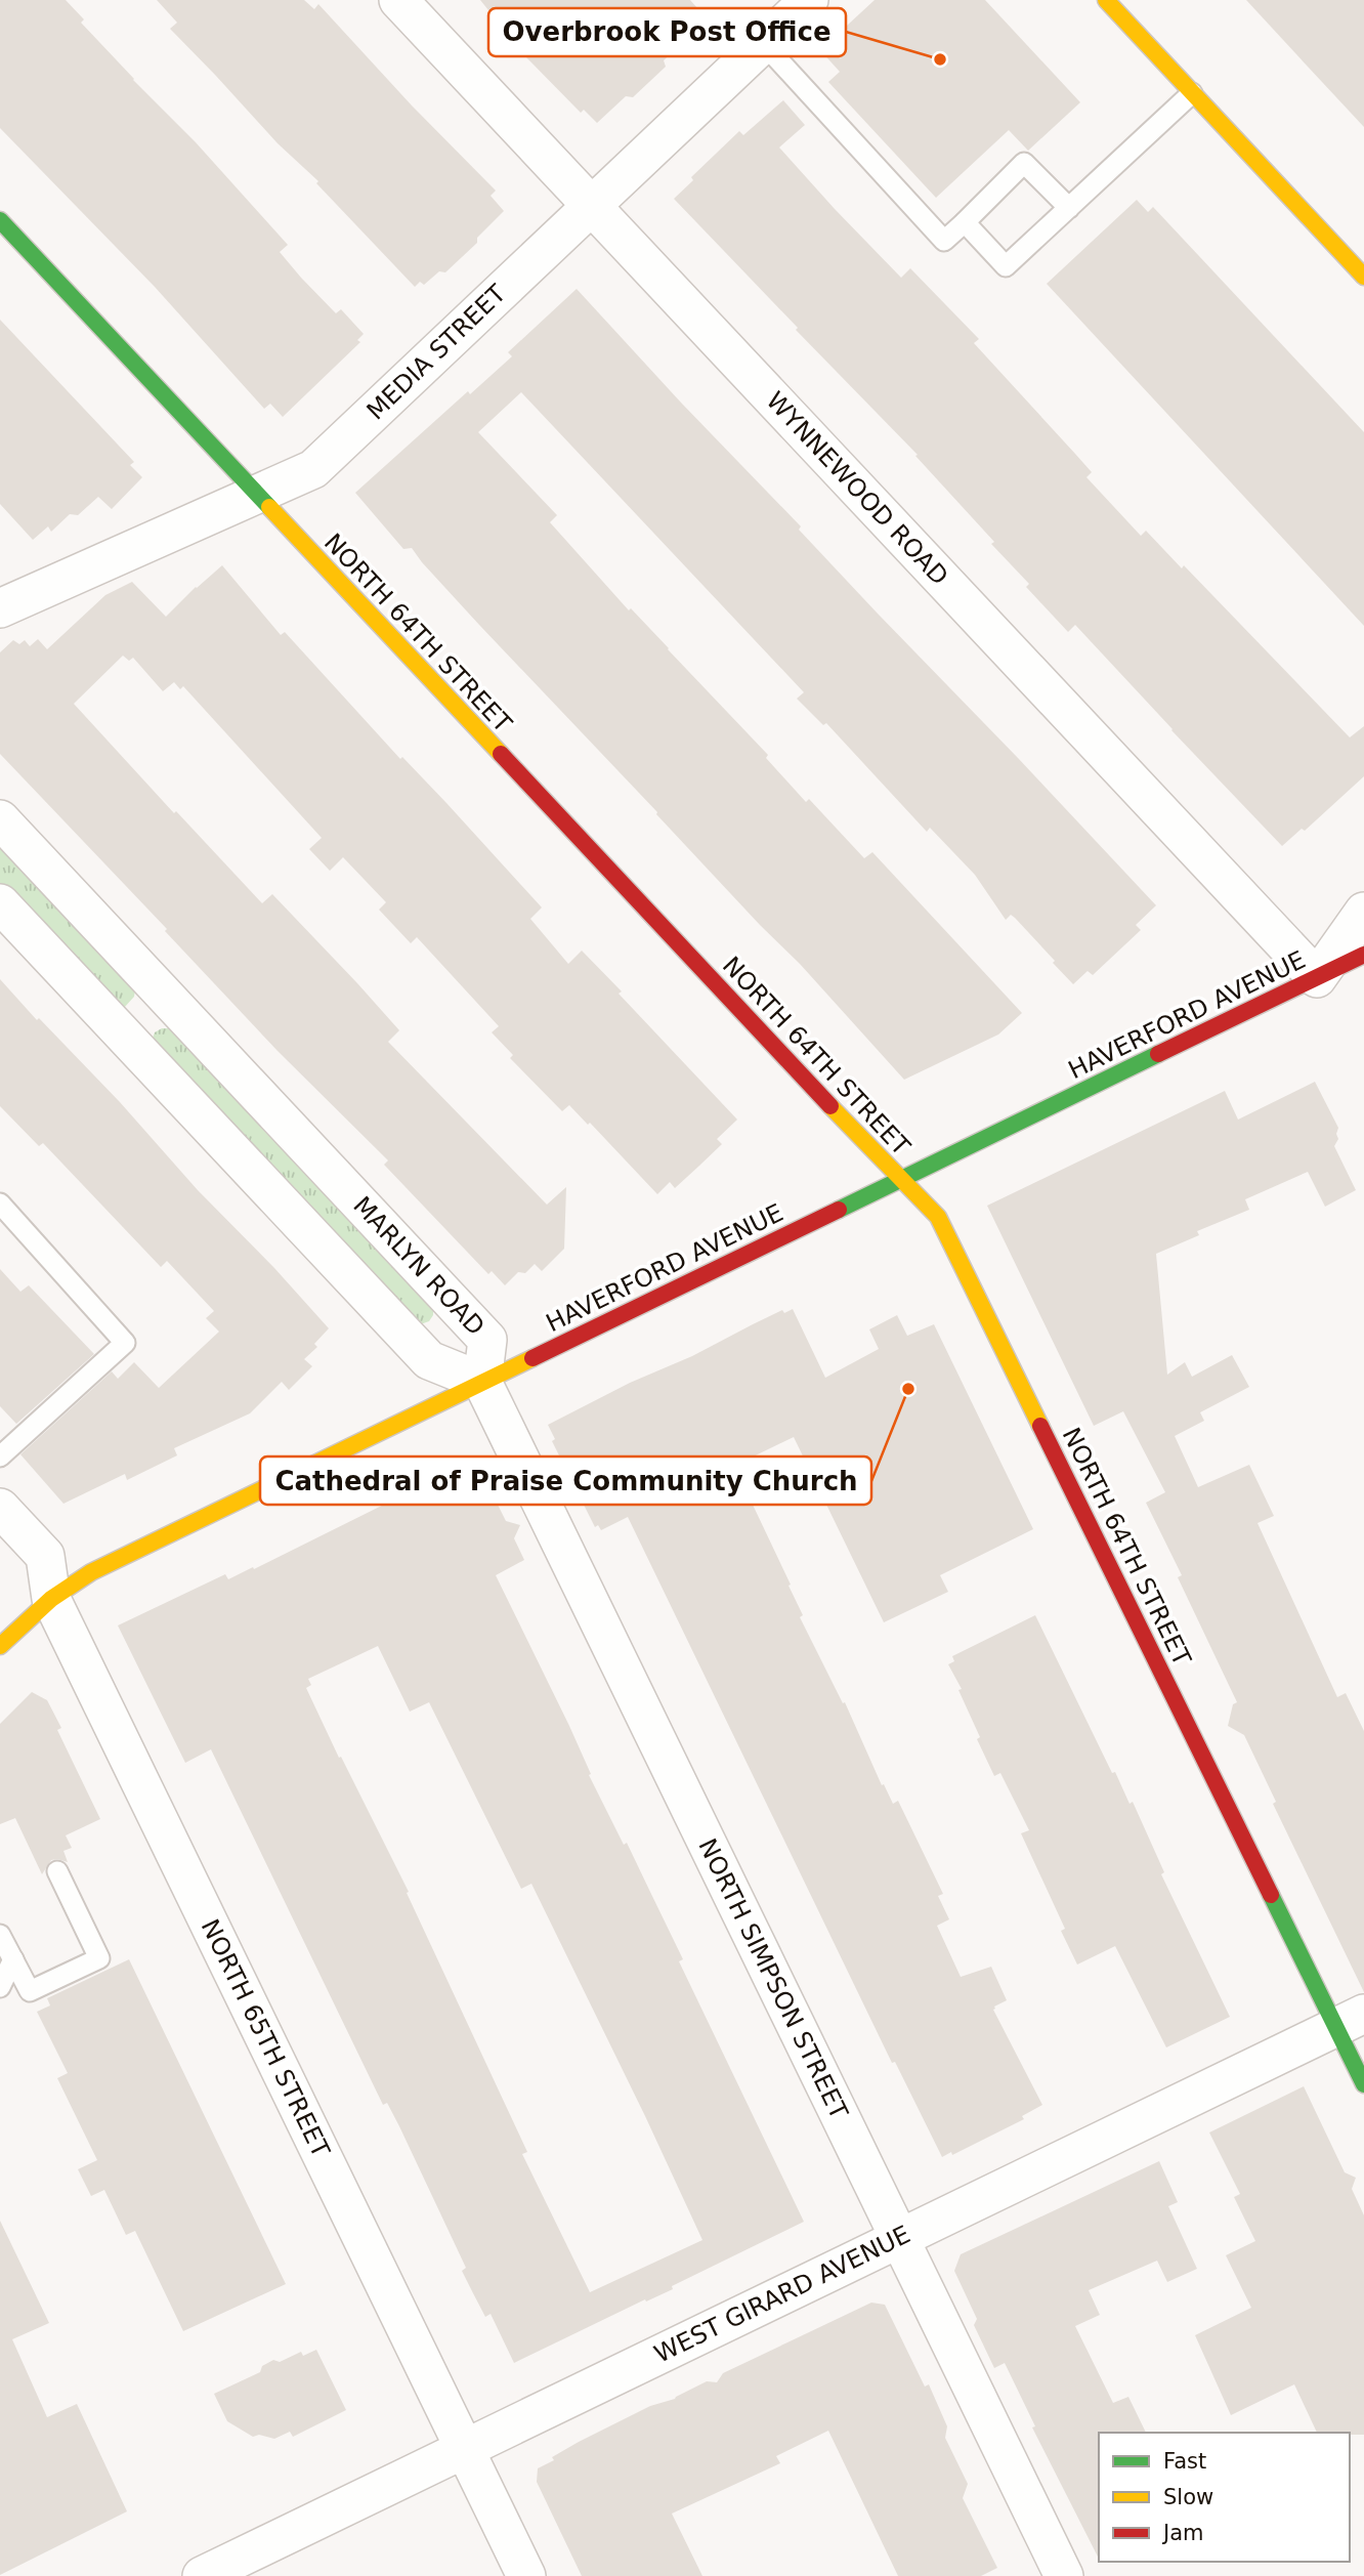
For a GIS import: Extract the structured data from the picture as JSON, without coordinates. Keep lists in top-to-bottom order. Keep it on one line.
{"streets":{"street":["MEDIA STREET","WYNNEWOOD ROAD","NORTH 64TH STREET","HAVERFORD AVENUE","MARLYN ROAD","NORTH SIMPSON STREET","NORTH 65TH STREET","WEST GIRARD AVENUE"]},"crossings":[["MEDIA STREET","WYNNEWOOD ROAD"],["MEDIA STREET","NORTH 64TH STREET"],["WYNNEWOOD ROAD","HAVERFORD AVENUE"],["NORTH 64TH STREET","HAVERFORD AVENUE"],["NORTH 64TH STREET","WEST GIRARD AVENUE"],["HAVERFORD AVENUE","MARLYN ROAD"],["HAVERFORD AVENUE","NORTH SIMPSON STREET"],["HAVERFORD AVENUE","NORTH 65TH STREET"],["MARLYN ROAD","NORTH SIMPSON STREET"],["NORTH SIMPSON STREET","WEST GIRARD AVENUE"],["NORTH 65TH STREET","WEST GIRARD AVENUE"]],"places":["Overbrook Post Office","Cathedral of Praise Community Church"],"legend":["Fast","Slow","Jam"]}
